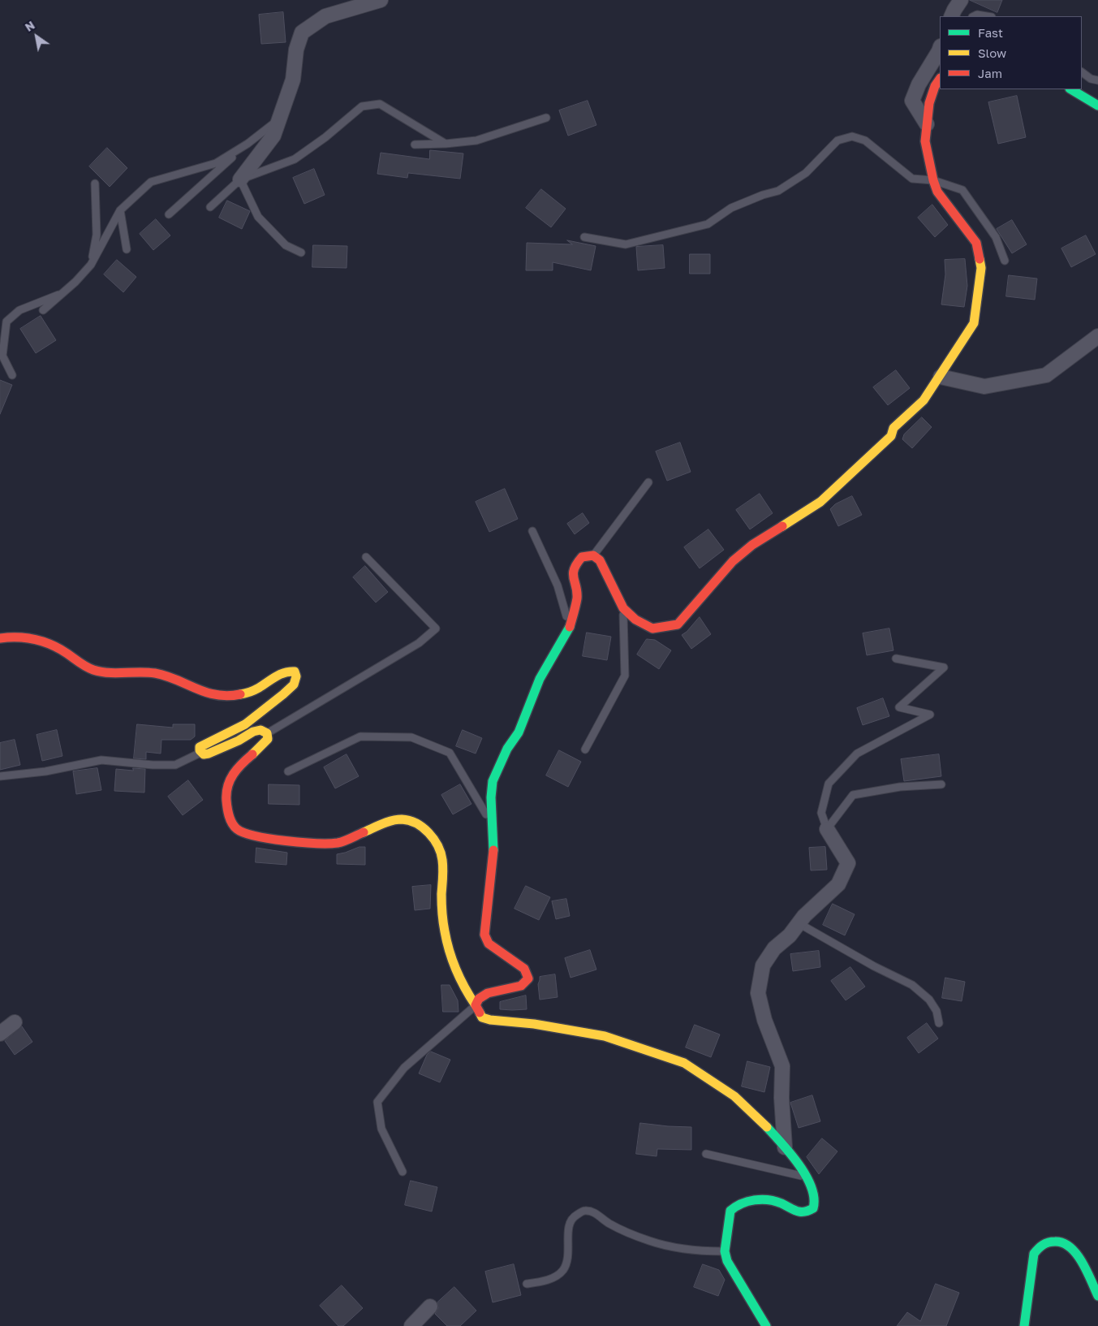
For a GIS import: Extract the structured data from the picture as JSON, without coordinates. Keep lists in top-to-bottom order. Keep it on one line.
{"legend":["Fast","Slow","Jam"],"north":"top left"}
